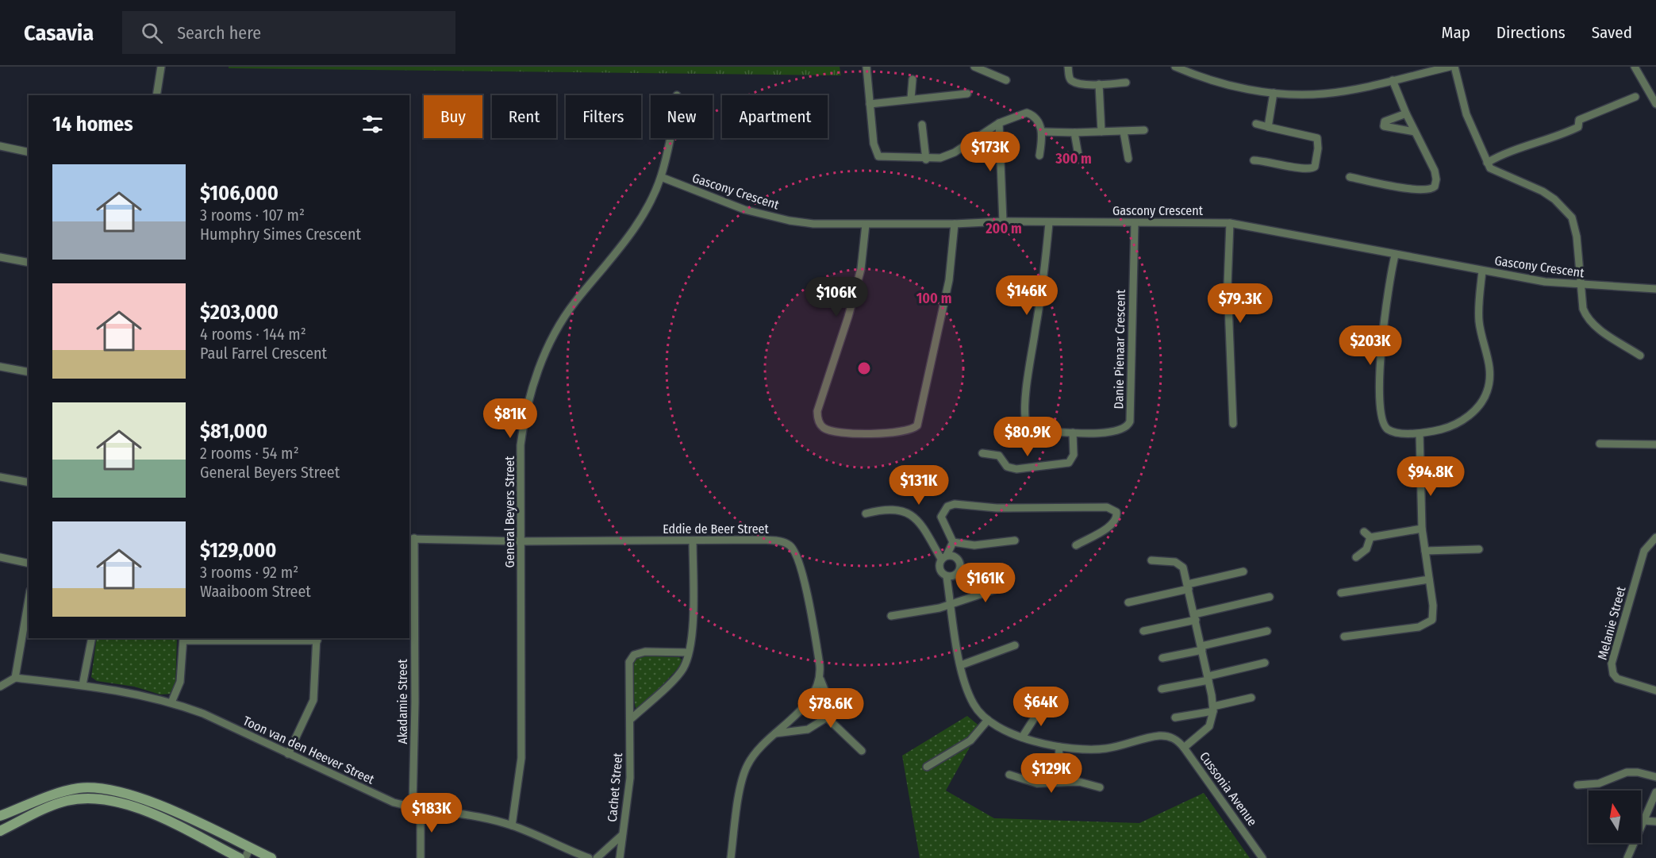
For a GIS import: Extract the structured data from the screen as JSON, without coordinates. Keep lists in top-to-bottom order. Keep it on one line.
{"streets":{"street":["Gascony Crescent","Danie Pienaar Crescent","General Beyers Street","Eddie de Beer Street","Melanie Street","Akadamie Street","Toon van den Heever Street","Cachet Street","Cussonia Avenue"]},"crossings":[["Gascony Crescent","Danie Pienaar Crescent"],["Gascony Crescent","General Beyers Street"],["General Beyers Street","Eddie de Beer Street"],["General Beyers Street","Toon van den Heever Street"],["Eddie de Beer Street","Akadamie Street"],["Akadamie Street","Toon van den Heever Street"]],"north":"top","page":{"header":"Casavia","search":"Search here","nav":["Map","Directions","Saved"],"chip":["Buy","Rent","Filters","New","Apartment"],"heading":"14 homes","price":["$173K","$146K","$106K","$79.3K","$203K","$81K","$80.9K","$94.8K","$131K","$161K","$64K","$78.6K","$129K","$183K"],"list":[{"name":"$106,000","note":"3 rooms · 107 m² · Humphry Simes Crescent"},{"name":"$203,000","note":"4 rooms · 144 m² · Paul Farrel Crescent"},{"name":"$81,000","note":"2 rooms · 54 m² · General Beyers Street"},{"name":"$129,000","note":"3 rooms · 92 m² · Waaiboom Street"}]},"rings":["300 m","200 m","100 m"]}
